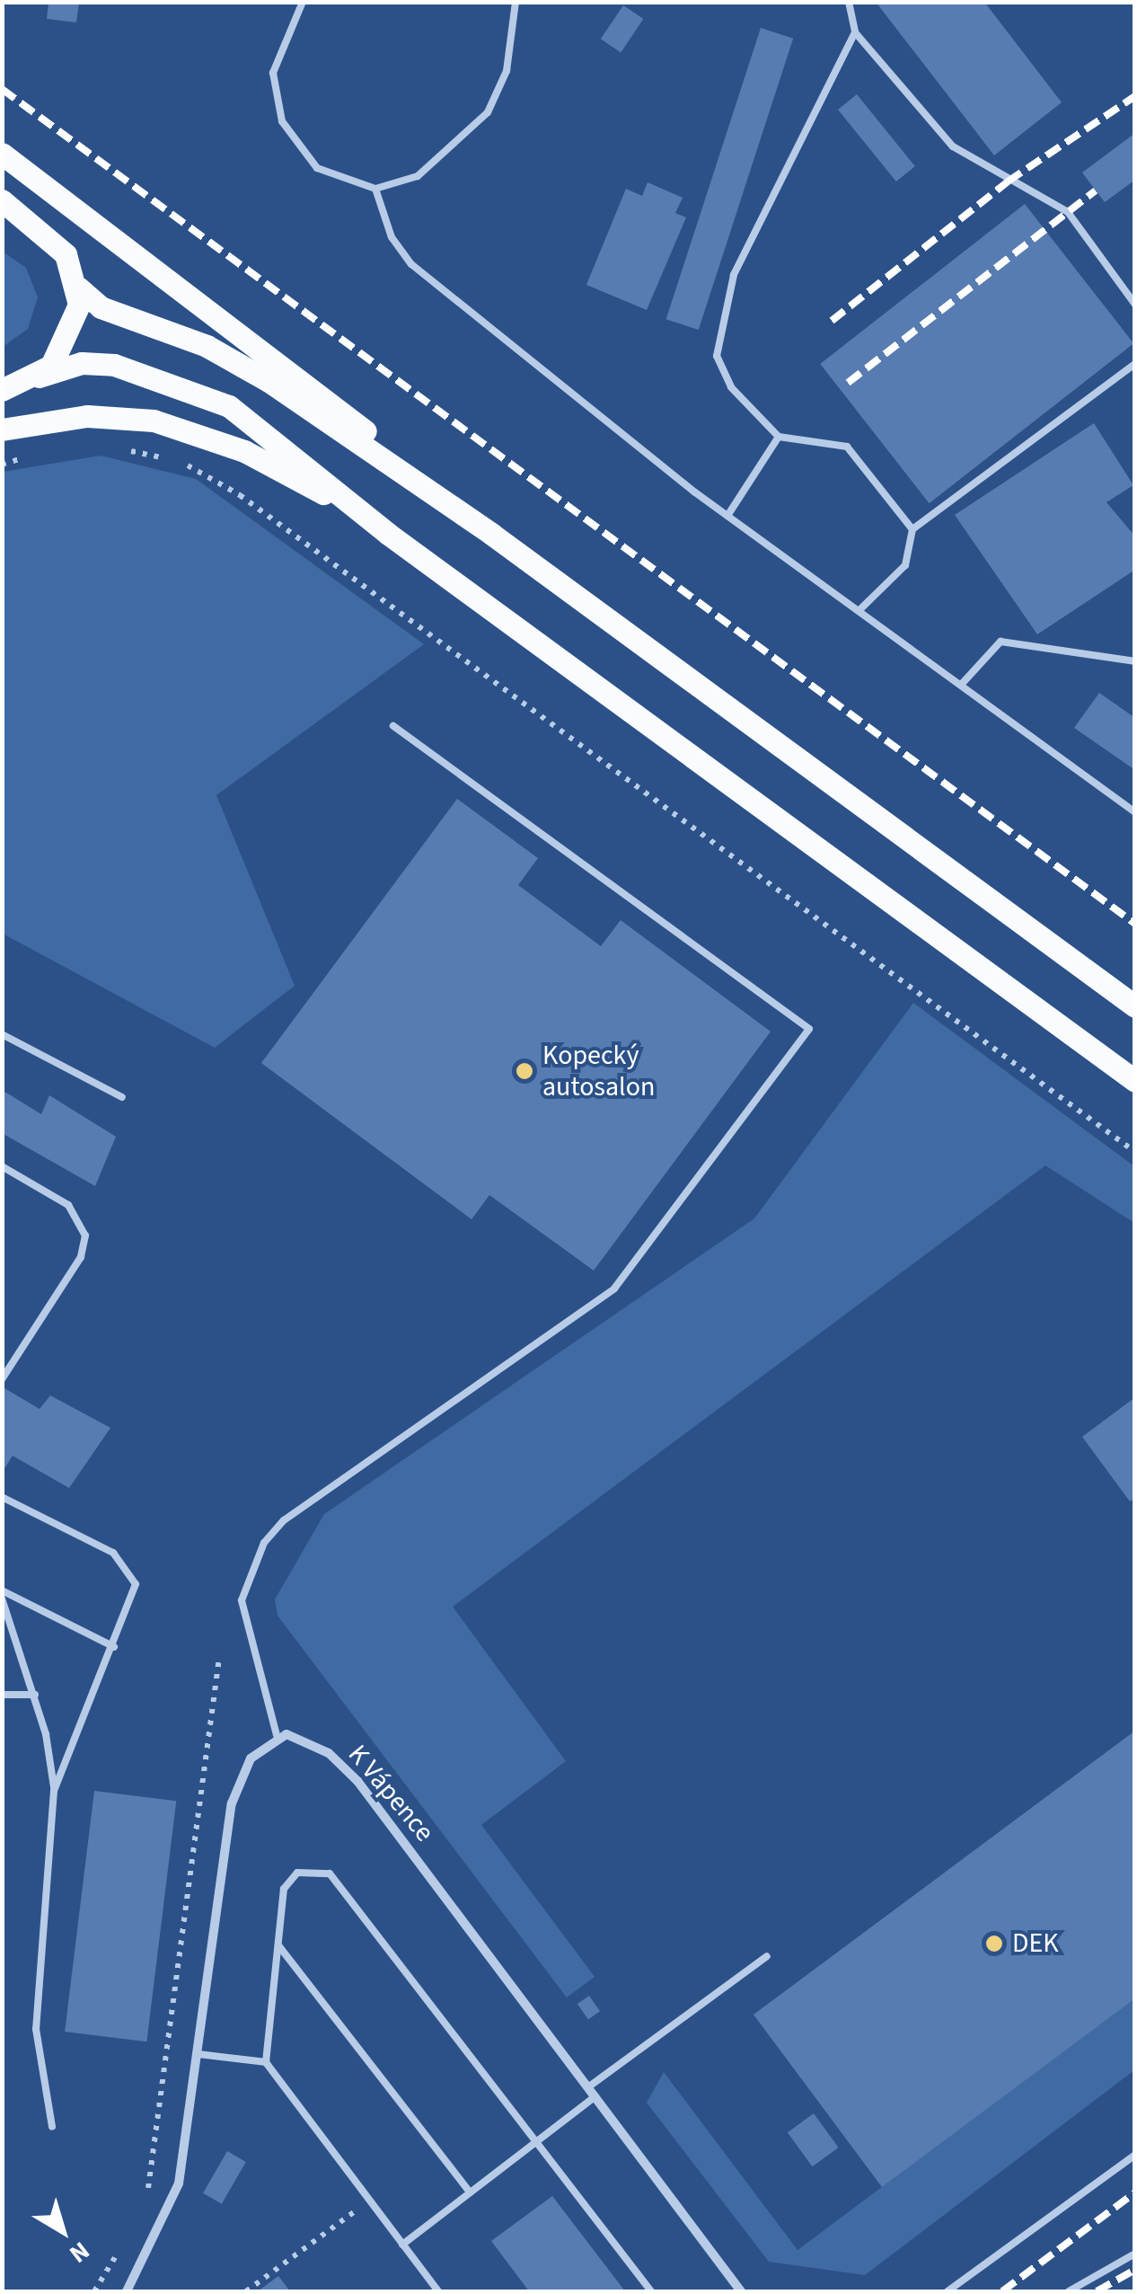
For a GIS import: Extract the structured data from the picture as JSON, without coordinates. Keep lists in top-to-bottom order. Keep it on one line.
{"streets":{"street":["K Vápence"]},"places":["Kopecký autosalon","DEK"],"north":"bottom right"}
